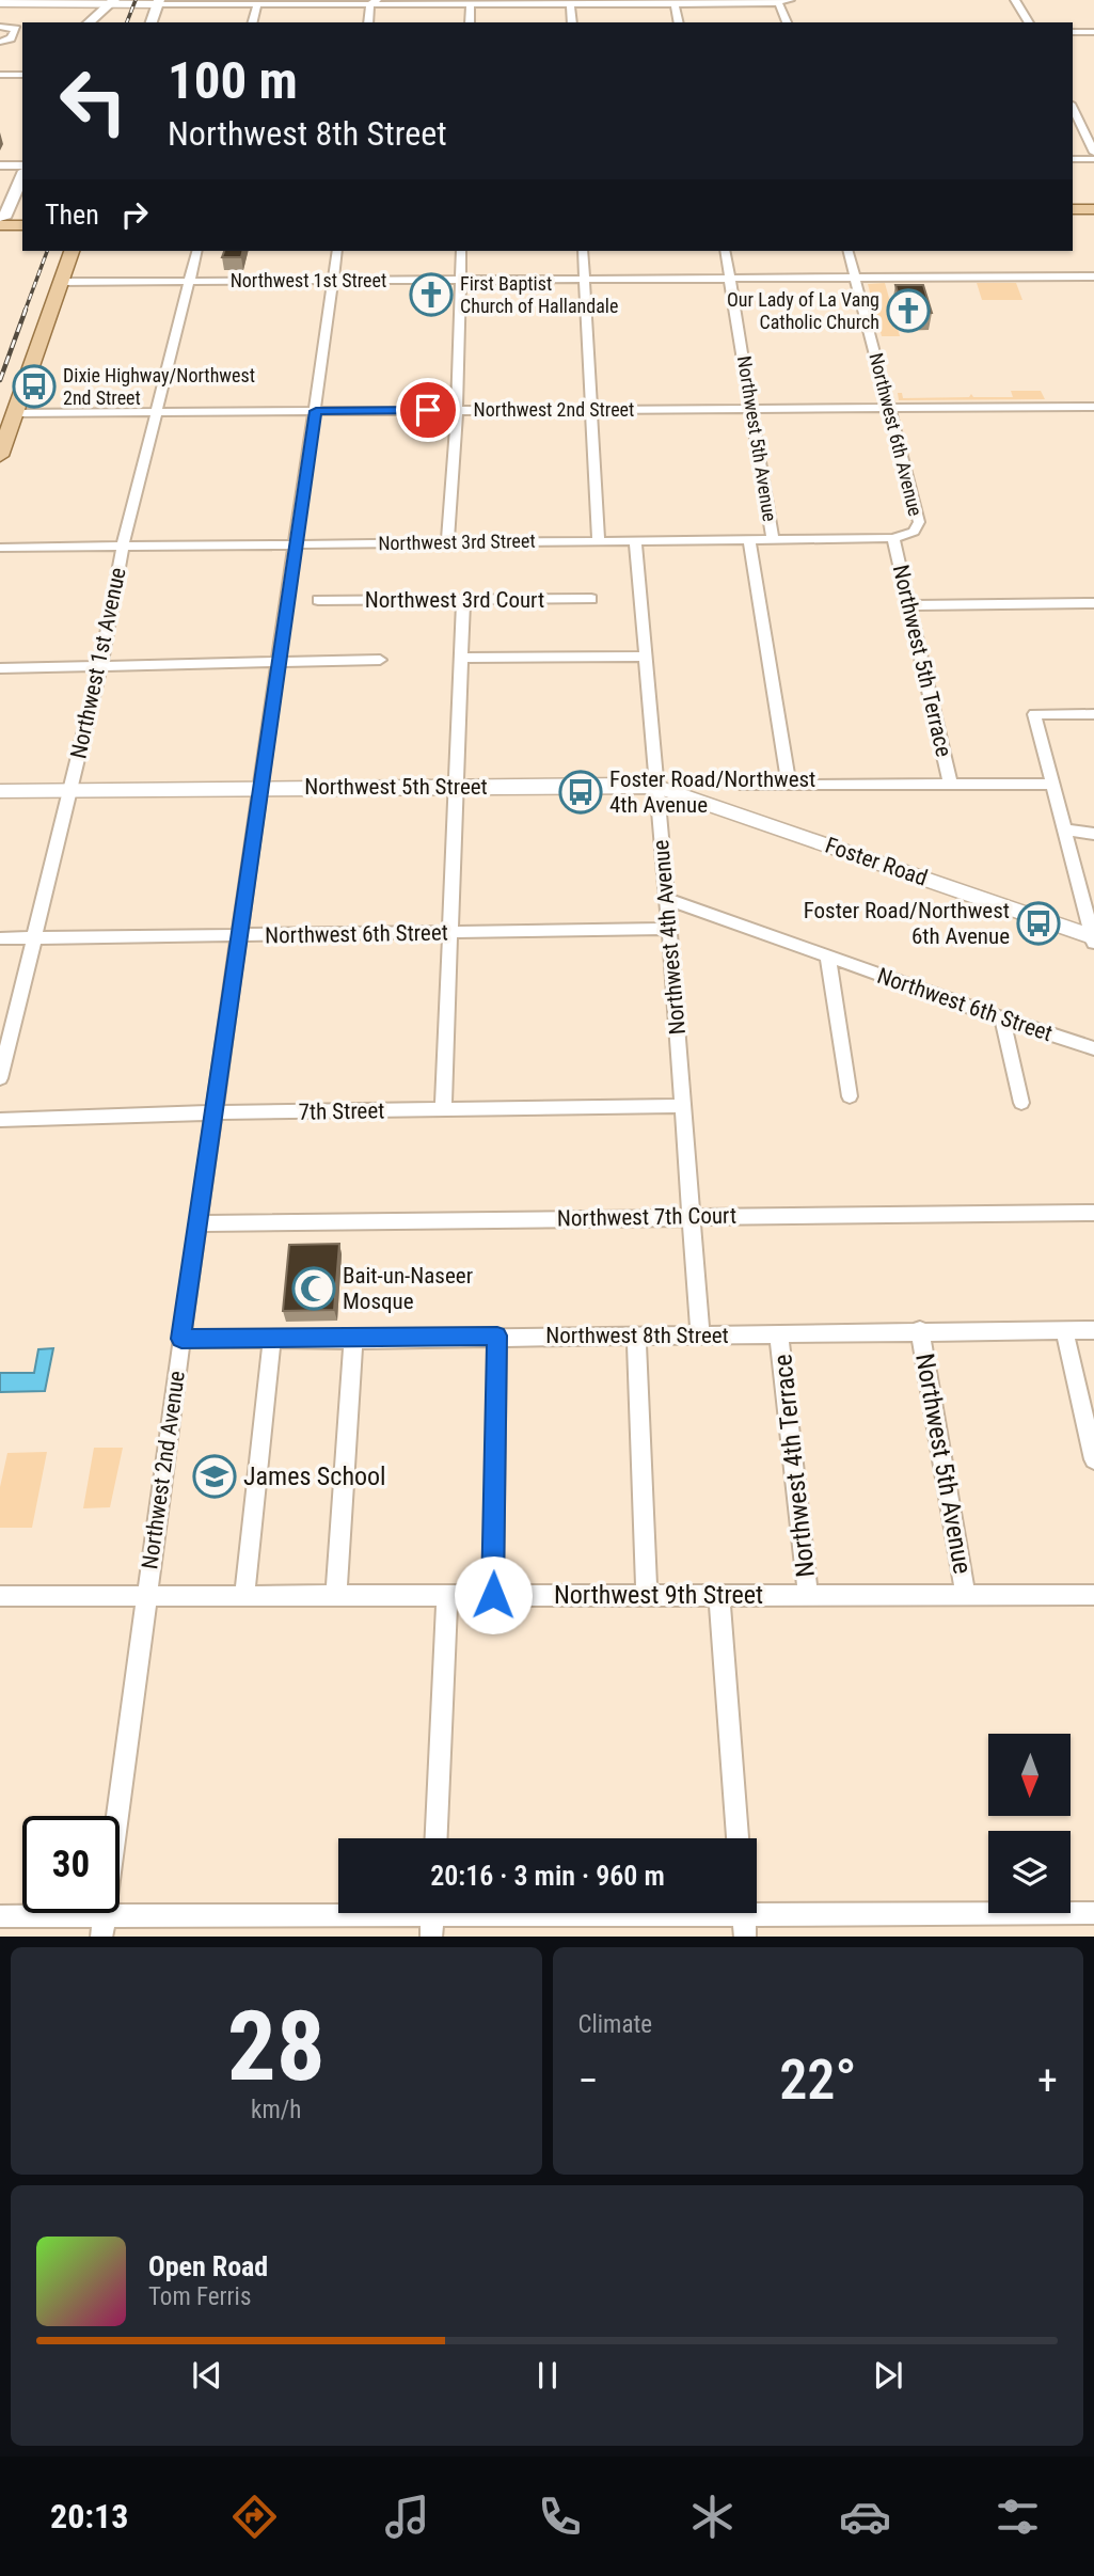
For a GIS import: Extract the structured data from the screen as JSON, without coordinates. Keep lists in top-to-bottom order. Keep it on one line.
{"streets":{"street":["Northwest 1st Street","Northwest 2nd Street","Northwest 6th Avenue","Northwest 5th Avenue","Northwest 3rd Street","Northwest 3rd Court","Northwest 5th Terrace","Northwest 1st Avenue","Northwest 5th Street","Foster Road","Northwest 6th Street","Northwest 4th Avenue","7th Street","Northwest 7th Court","Northwest 8th Street","Northwest 4th Terrace","Northwest 2nd Avenue","Northwest 9th Street"]},"crossings":[["Northwest 1st Street","Northwest 6th Avenue"],["Northwest 1st Street","Northwest 5th Avenue"],["Northwest 1st Street","Northwest 1st Avenue"],["Northwest 1st Street","Northwest 2nd Avenue"],["Northwest 2nd Street","Northwest 6th Avenue"],["Northwest 2nd Street","Northwest 5th Avenue"],["Northwest 2nd Street","Northwest 1st Avenue"],["Northwest 2nd Street","Northwest 2nd Avenue"],["Northwest 6th Avenue","Northwest 3rd Street"],["Northwest 5th Avenue","Northwest 3rd Street"],["Northwest 5th Avenue","Northwest 8th Street"],["Northwest 5th Avenue","Northwest 9th Street"],["Northwest 3rd Street","Northwest 5th Terrace"],["Northwest 3rd Street","Northwest 1st Avenue"],["Northwest 3rd Street","Northwest 4th Avenue"],["Northwest 3rd Street","Northwest 2nd Avenue"],["Northwest 1st Avenue","Northwest 5th Street"],["Northwest 1st Avenue","Northwest 6th Street"],["Northwest 5th Street","Foster Road"],["Northwest 5th Street","Northwest 4th Avenue"],["Northwest 5th Street","Northwest 2nd Avenue"],["Foster Road","Northwest 4th Avenue"],["Northwest 6th Street","Northwest 4th Avenue"],["Northwest 6th Street","Northwest 2nd Avenue"],["Northwest 4th Avenue","7th Street"],["Northwest 4th Avenue","Northwest 7th Court"],["Northwest 4th Avenue","Northwest 8th Street"],["7th Street","Northwest 2nd Avenue"],["Northwest 7th Court","Northwest 2nd Avenue"],["Northwest 8th Street","Northwest 4th Terrace"],["Northwest 8th Street","Northwest 2nd Avenue"],["Northwest 4th Terrace","Northwest 9th Street"],["Northwest 2nd Avenue","Northwest 9th Street"]],"places":{"church":["First Baptist Church of Hallandale","Our Lady of La Vang Catholic Church"],"bus stop":["Dixie Highway/Northwest 2nd Street","Foster Road/Northwest 4th Avenue","Foster Road/Northwest 6th Avenue"],"mosque":["Bait-un-Naseer Mosque"],"school or university":["James School"]},"north":"bottom","page":{"turn":["100 m","Northwest 8th Street"],"then":"Then","limit":"30","trip":"20:16 · 3 min · 960 m","tile":[["28","km/h"],"Climate"],"heat":["−","22°","+"],"song":["Open Road","Tom Ferris"],"tabs":"20:13"}}
